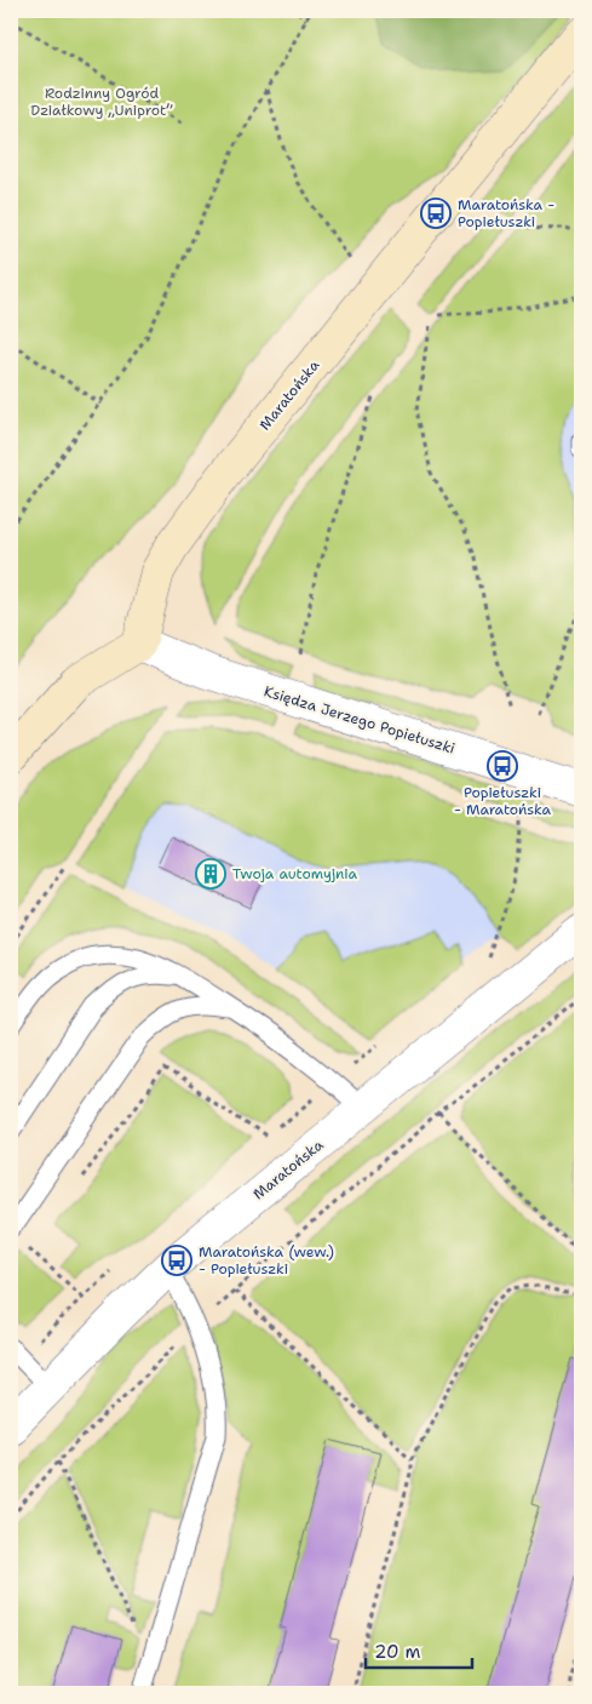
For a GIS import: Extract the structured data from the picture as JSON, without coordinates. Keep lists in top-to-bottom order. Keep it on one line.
{"streets":{"main road":["Maratońska"],"street":["Księdza Jerzego Popiełuszki"]},"crossings":[["Maratońska","Księdza Jerzego Popiełuszki"]],"parks":["Rodzinny Ogród Działkowy „Uniprot”"],"places":{"bus stop":["Maratońska - Popiełuszki","Popiełuszki - Maratońska","Maratońska (wew.) - Popiełuszki"],"building":["Twoja automyjnia"]},"scale_bar":"20 m"}
